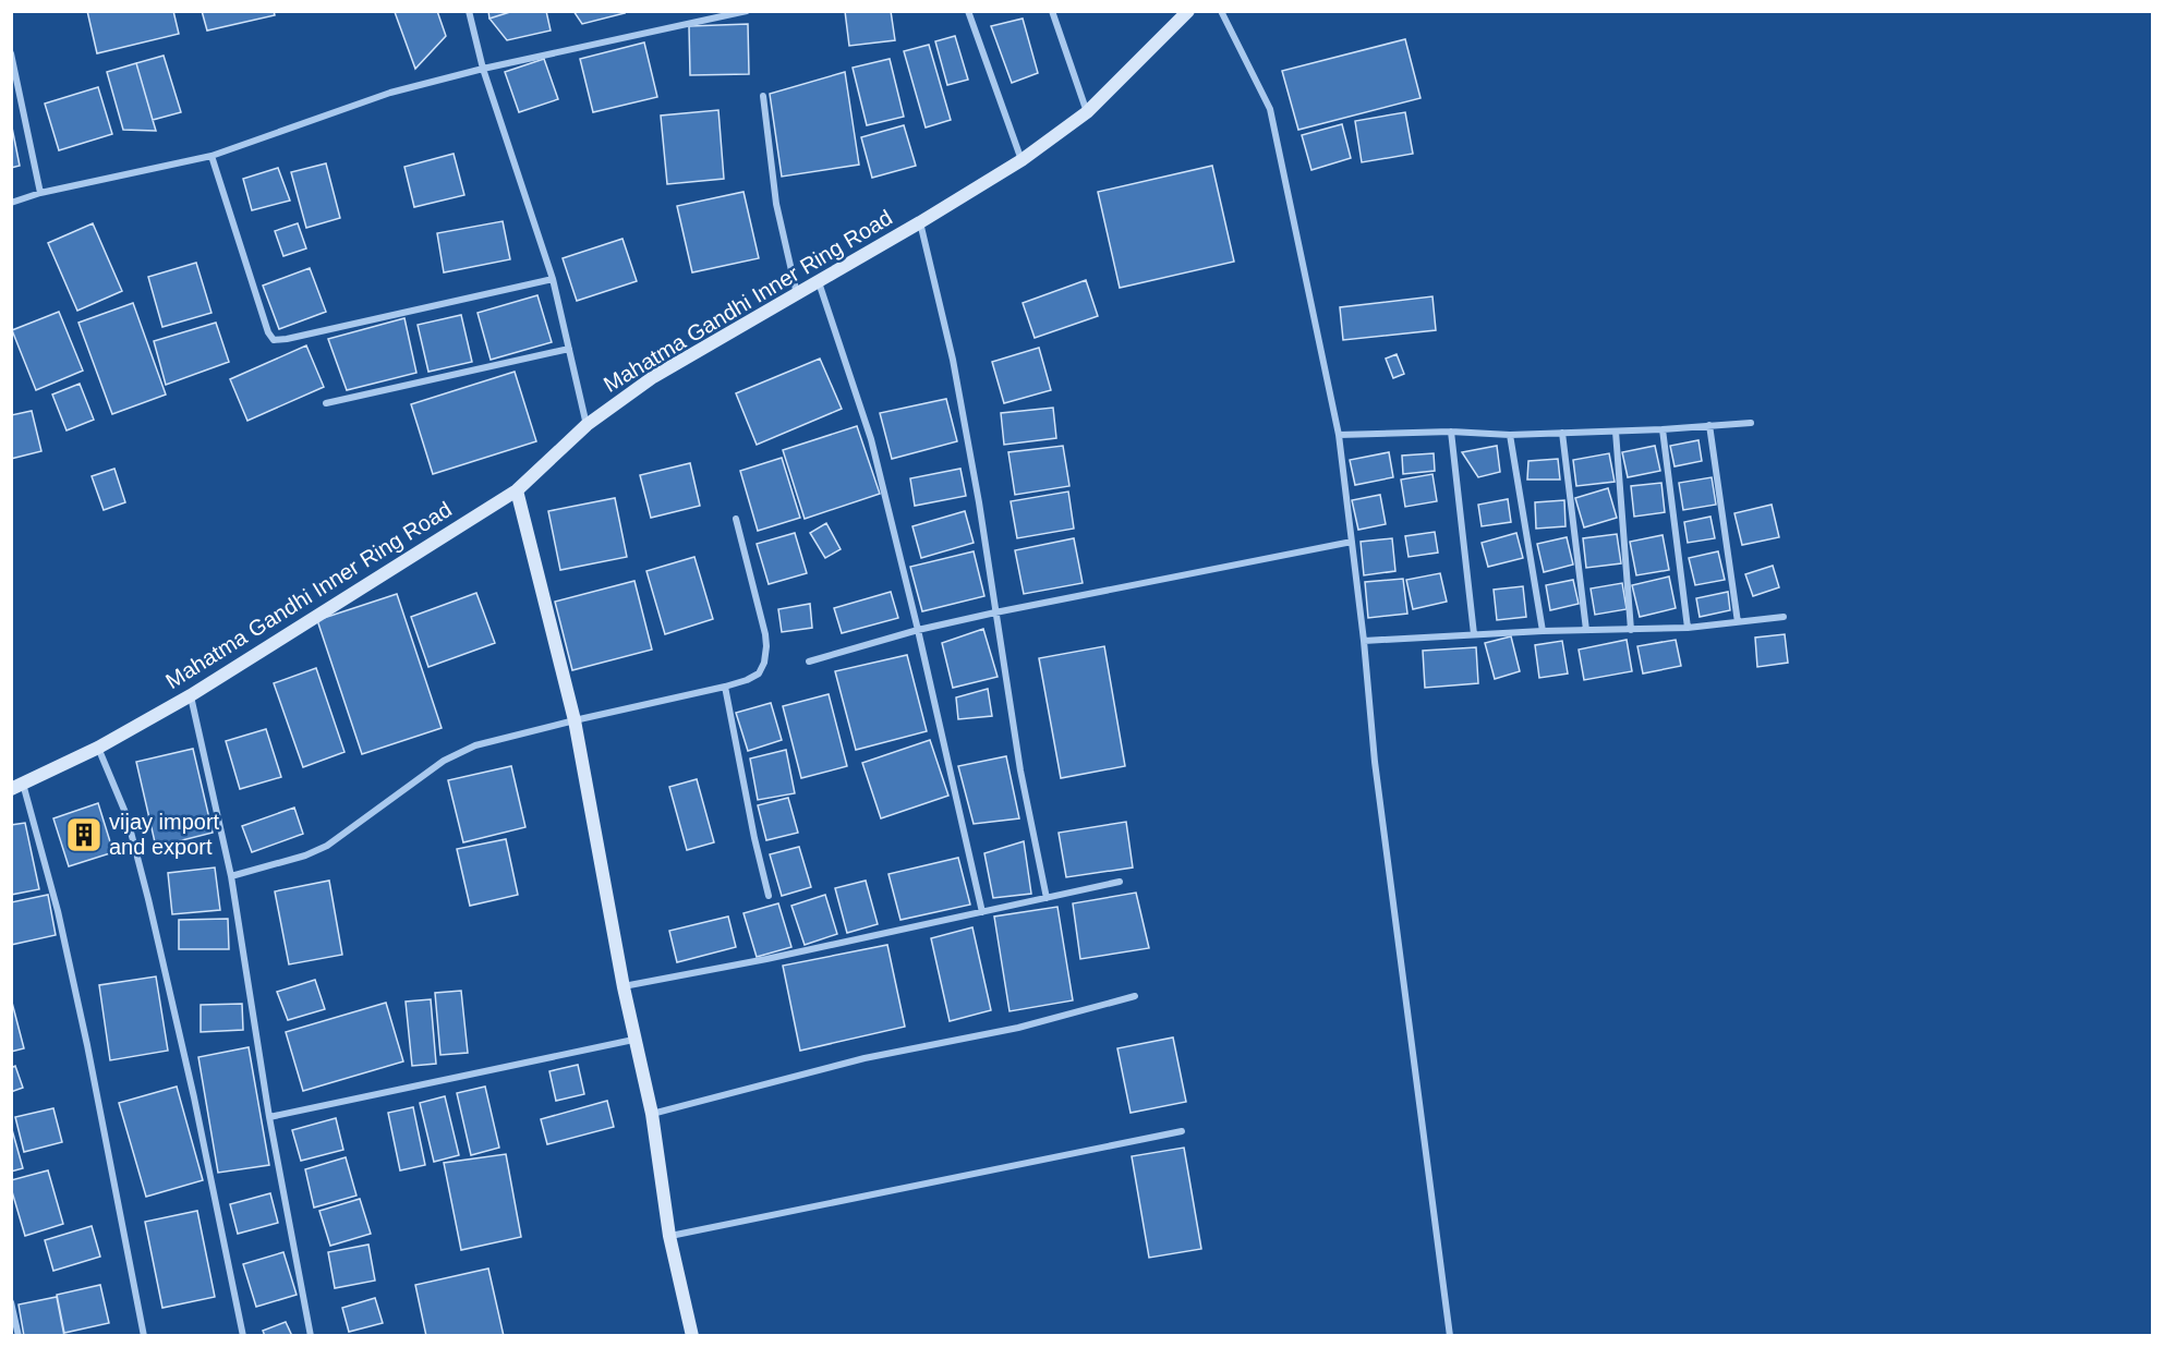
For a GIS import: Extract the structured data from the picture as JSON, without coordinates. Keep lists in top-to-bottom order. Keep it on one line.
{"streets":{"main road":["Mahatma Gandhi Inner Ring Road"]},"places":{"building":["vijay import and export"]}}
